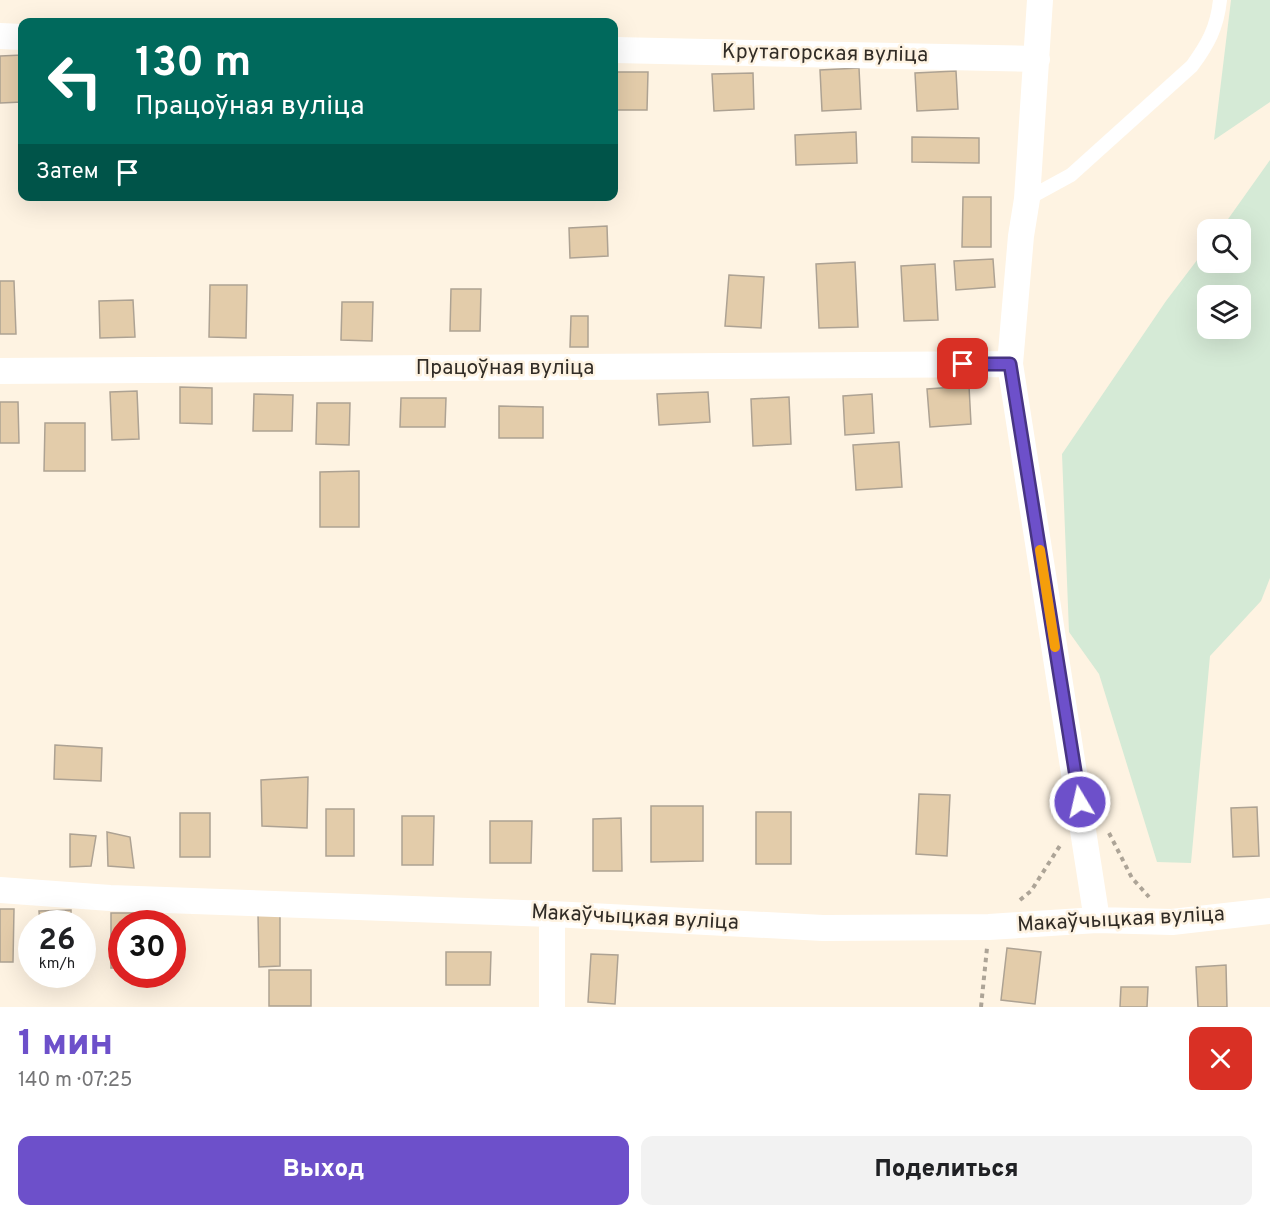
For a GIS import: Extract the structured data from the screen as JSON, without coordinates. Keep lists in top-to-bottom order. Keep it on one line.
{"streets":{"street":["Крутагорская вуліца","Працоўная вуліца","Макаўчыцкая вуліца"]},"page":{"turn":["130 m","Працоўная вуліца"],"then":"Затем","speed":"26 km/h","limit":"30","heading":["1 мин","140 m · 07:25"],"buttons":["Выход","Поделиться"]}}
